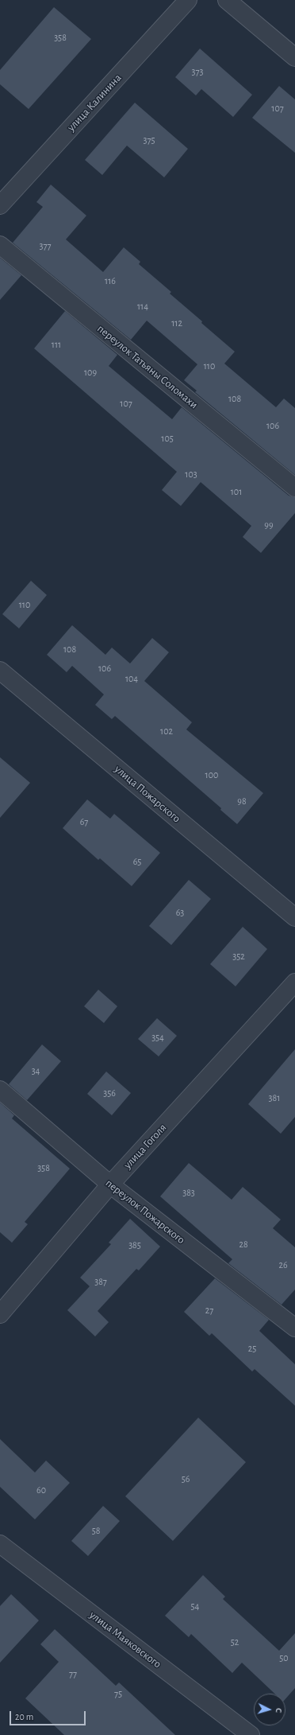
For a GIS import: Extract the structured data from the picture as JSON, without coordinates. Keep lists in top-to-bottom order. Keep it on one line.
{"streets":{"street":["улица Калинина","переулок Татьяны Соломахи","улица Пожарского","улица Гоголя","переулок Пожарского","улица Маяковского"]},"crossings":[["улица Гоголя","переулок Пожарского"]],"house_numbers":["358","373","107","375","377","116","114","112","111","110","109","108","107","106","105","103","101","99","110","108","106","104","102","100","98","67","65","63","352","354","34","356","381","358","383","28","385","26","387","27","25","56","60","58","54","52","50","77","75"],"scale_bar":"20 m","north":"right"}
